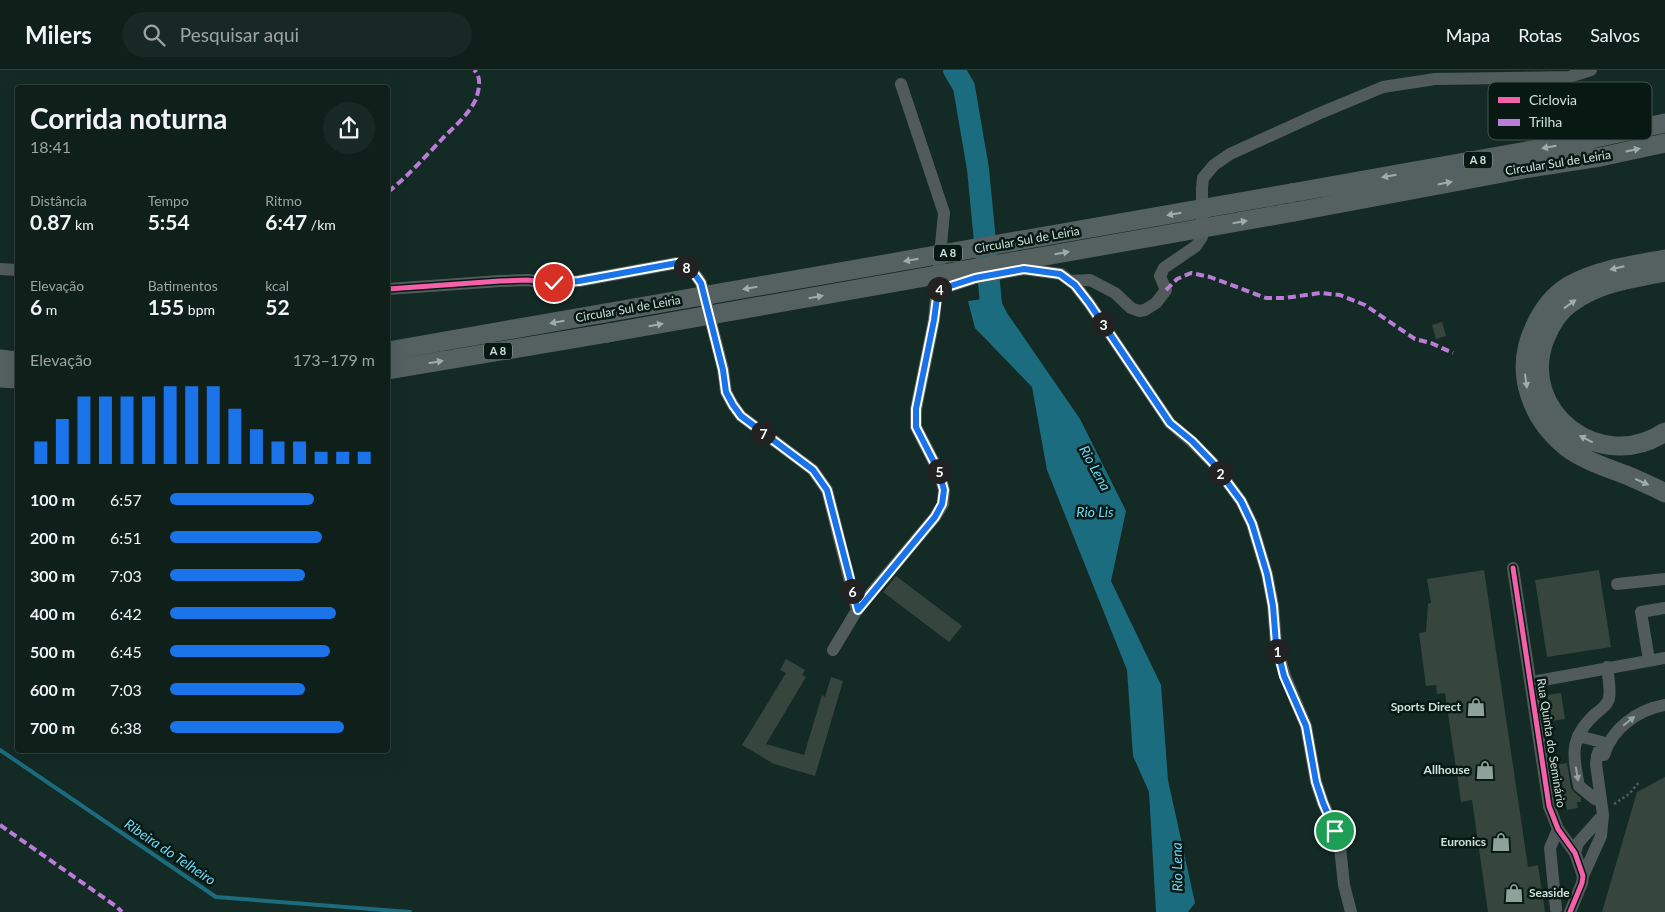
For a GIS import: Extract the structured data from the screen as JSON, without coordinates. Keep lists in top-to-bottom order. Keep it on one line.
{"streets":{"highway":["A 8","Circular Sul de Leiria"],"street":["Rua Quinta do Seminário"]},"water":["Rio Lena","Rio Lis","Ribeira do Telheiro"],"places":{"shop":["Sports Direct","Allhouse","Euronics","Seaside"]},"legend":["Ciclovia","Trilha"],"page":{"header":"Milers","search":"Pesquisar aqui","nav":["Mapa","Rotas","Salvos"],"heading":["Corrida noturna","18:41"],"stats":[["Distância","0.87 km"],["Tempo","5:54"],["Ritmo","6:47 /km"],["Elevação","6 m"],["Batimentos","155 bpm"],["kcal","52"]],"pins":["8","4","3","7","5","2","6","1"],"chart":["Elevação","173–179 m"],"list":[{"name":"100 m","note":"6:57"},{"name":"200 m","note":"6:51"},{"name":"300 m","note":"7:03"},{"name":"400 m","note":"6:42"},{"name":"500 m","note":"6:45"},{"name":"600 m","note":"7:03"},{"name":"700 m","note":"6:38"}]}}
